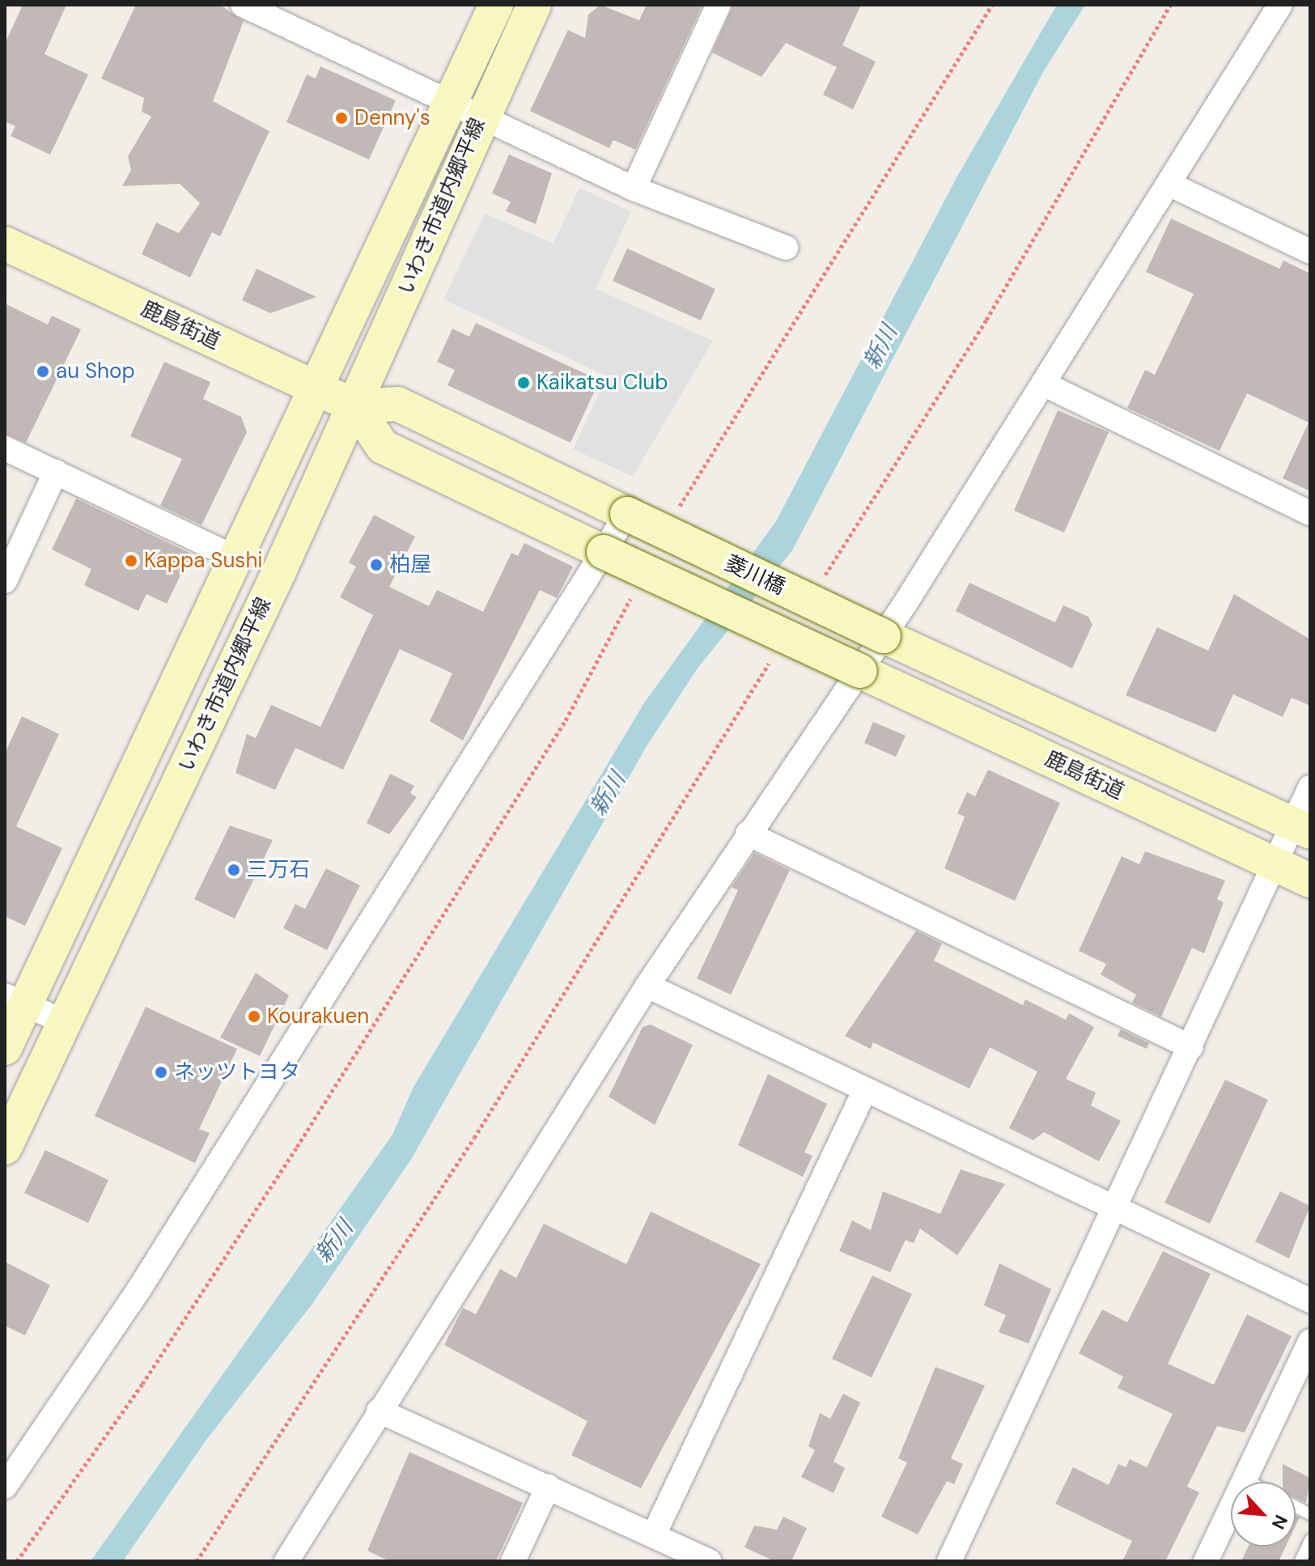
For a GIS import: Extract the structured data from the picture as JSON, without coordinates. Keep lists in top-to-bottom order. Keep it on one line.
{"streets":{"street":["いわき市道内郷平線","鹿島街道","菱川橋"]},"crossings":[["いわき市道内郷平線","鹿島街道"],["鹿島街道","菱川橋"]],"water":["新川"],"places":["Denny's","au Shop","Kaikatsu Club","Kappa Sushi","柏屋","三万石","Kourakuen","ネッツトヨタ"],"north":"bottom right"}
